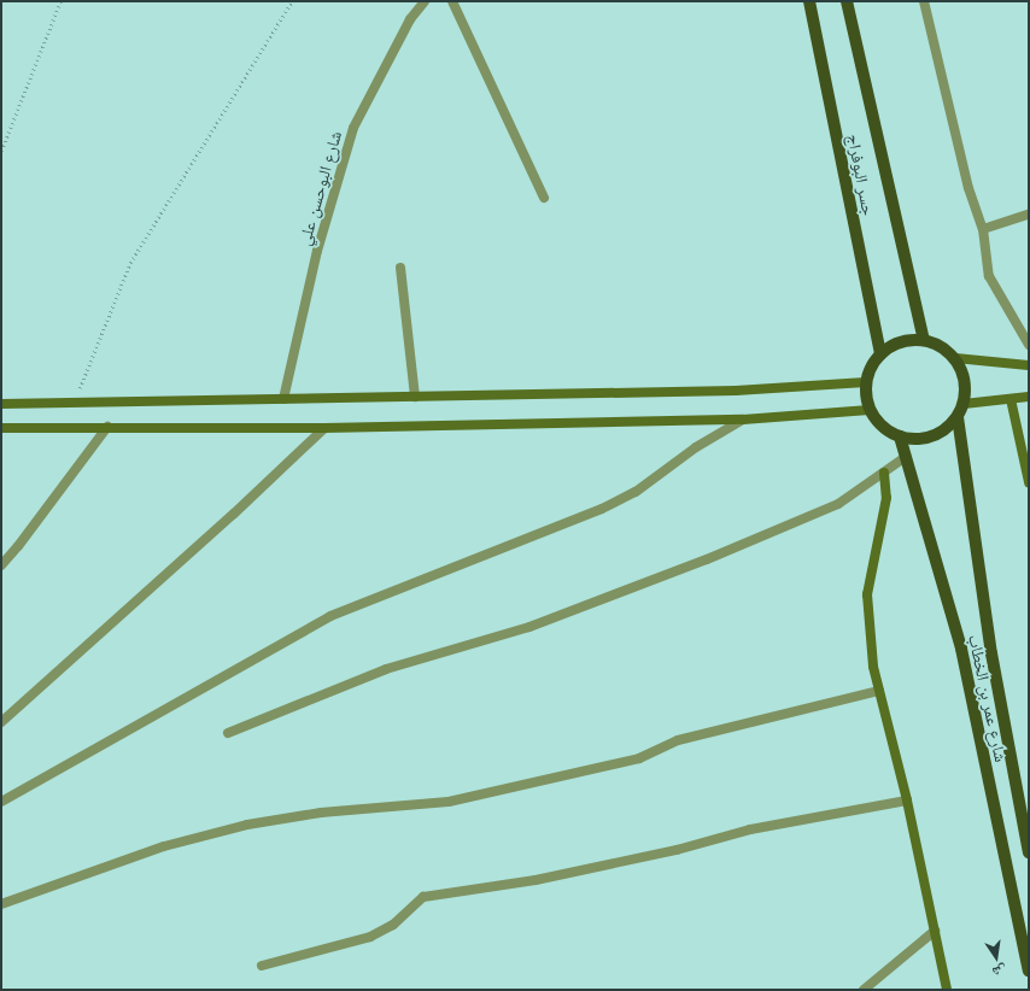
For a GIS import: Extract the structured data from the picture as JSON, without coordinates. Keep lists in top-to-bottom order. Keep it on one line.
{"streets":{"main road":["جسر البوفراج","شارع عمر بن الخطاب"],"street":["شارع البوحسن علي"]},"crossings":[["جسر البوفراج","شارع عمر بن الخطاب"]],"north":"bottom"}
